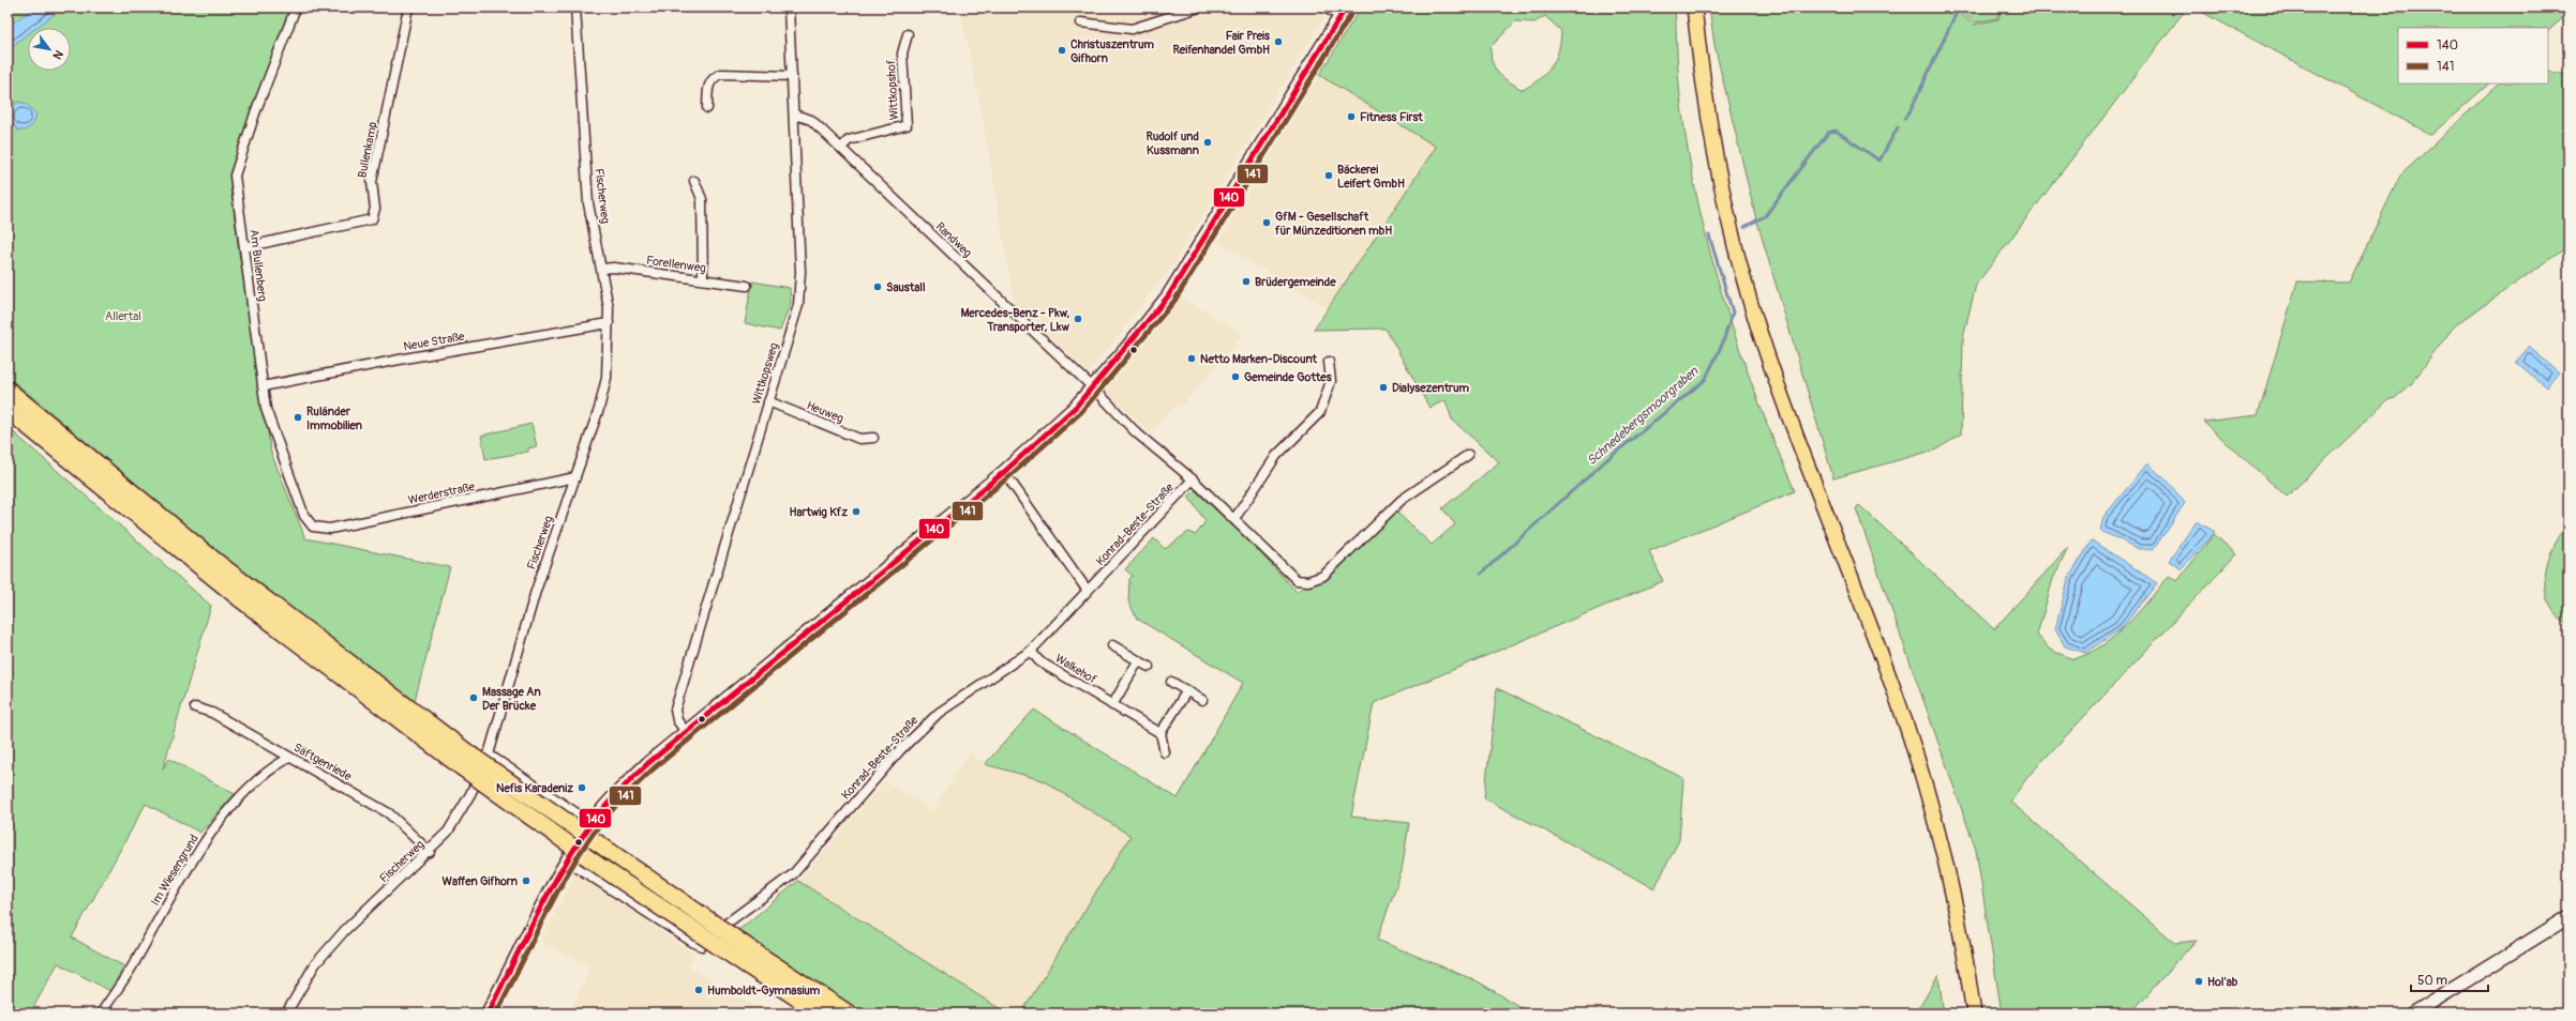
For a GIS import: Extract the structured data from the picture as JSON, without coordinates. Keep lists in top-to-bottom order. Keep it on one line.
{"streets":{"street":["Wittkopshof","Bullenkamp","Fischerweg","Randweg","Forellenweg","Am Bullenberg","Neue Straße","Wittkopsweg","Heuweg","Werderstraße","Konrad-Beste-Straße","Walkehof","Säftgenriede","Im Wiesengrund"]},"crossings":[["Wittkopshof","Randweg"],["Bullenkamp","Am Bullenberg"],["Fischerweg","Forellenweg"],["Fischerweg","Neue Straße"],["Fischerweg","Werderstraße"],["Fischerweg","Säftgenriede"],["Randweg","Wittkopsweg"],["Randweg","Konrad-Beste-Straße"],["Am Bullenberg","Neue Straße"],["Am Bullenberg","Werderstraße"],["Wittkopsweg","Heuweg"],["Konrad-Beste-Straße","Walkehof"],["Säftgenriede","Im Wiesengrund"]],"water":["Schnedebergsmoorgraben"],"parks":["Allertal"],"places":["Fair Preis Reifenhandel GmbH","Christuszentrum Gifhorn","Fitness First","Rudolf und Kussmann","Bäckerei Leifert GmbH","GfM - Gesellschaft für Münzeditionen mbH","Brüdergemeinde","Saustall","Mercedes-Benz - Pkw, Transporter, Lkw","Netto Marken-Discount","Gemeinde Gottes","Dialysezentrum","Ruländer Immobilien","Hartwig Kfz","Massage An Der Brücke","Nefis Karadeniz","Waffen Gifhorn","Hol'ab","Humboldt-Gymnasium"],"lines":["transit line 140","transit line 141"],"legend":["140","141"],"scale_bar":"50 m","north":"bottom right"}
